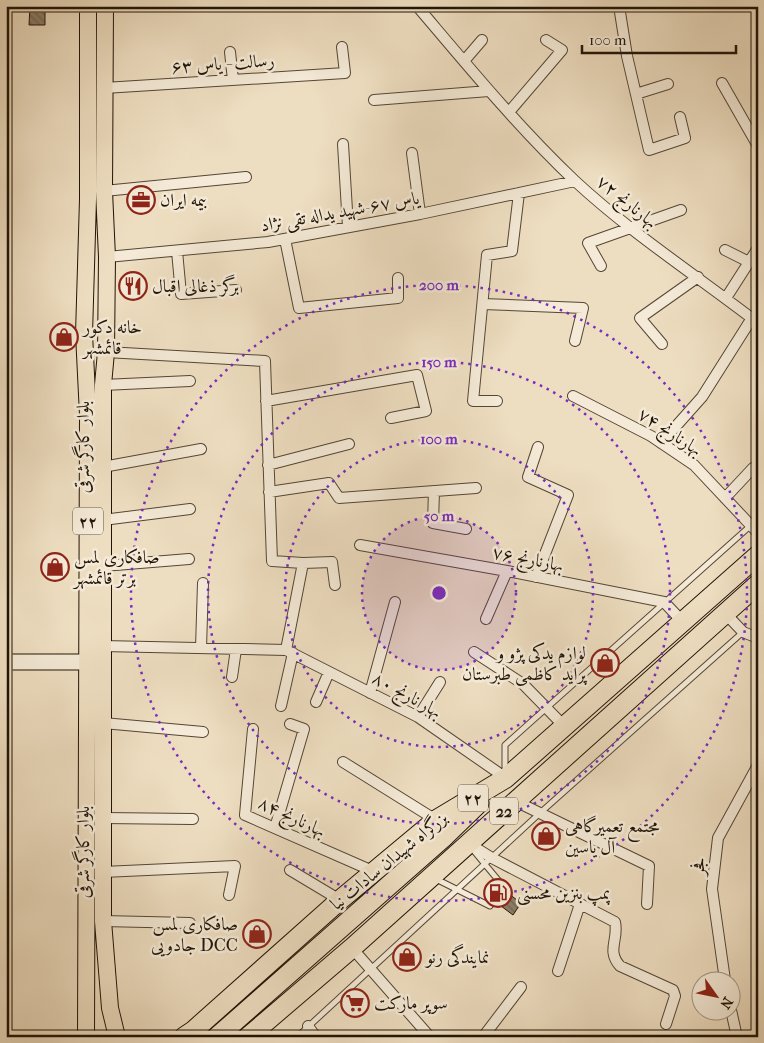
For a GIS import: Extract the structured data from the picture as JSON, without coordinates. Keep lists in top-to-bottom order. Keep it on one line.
{"streets":{"highway":["۲۲","22","بزرگراه شهیدان سادات نیا"],"main road":["بلوار کارگر شرقی"],"street":["رسالت - یاس ۶۳","بهارنارنج ۷۲","یاس ۶۷-شهید یداله تقی نژاد","بهارنارنج ۷۴","بهارنارنج ۷۶","بهار نارنج ۸۰","بهارنارنج ۸۴","فجر"]},"crossings":[["رسالت - یاس ۶۳","بلوار کارگر شرقی"],["بهارنارنج ۷۲","یاس ۶۷-شهید یداله تقی نژاد"],["یاس ۶۷-شهید یداله تقی نژاد","بلوار کارگر شرقی"],["بهار نارنج ۸۰","22"],["بهار نارنج ۸۰","بزرگراه شهیدان سادات نیا"],["22","بزرگراه شهیدان سادات نیا"],["بهارنارنج ۸۴","بزرگراه شهیدان سادات نیا"]],"places":{"office":["بیمه ایران"],"restaurant":["برگر ذغالی اقبال"],"shop":["خانه دکور قائمشهر","صافکاری لمس برتر قائمشهر","لوازم یدکی پژو و پراید کاظمی طبرستان","مجتمع تعمیرگاهی آل یاسین","صافکاری لمس جادویی DCC","نمایندگی رنو"],"fuel station":["پمپ بنزین محسنی"],"supermarket":["سوپر مارکت"]},"scale_bar":"100 m","north":"bottom right","rings":["200 m","150 m","100 m","50 m"]}
